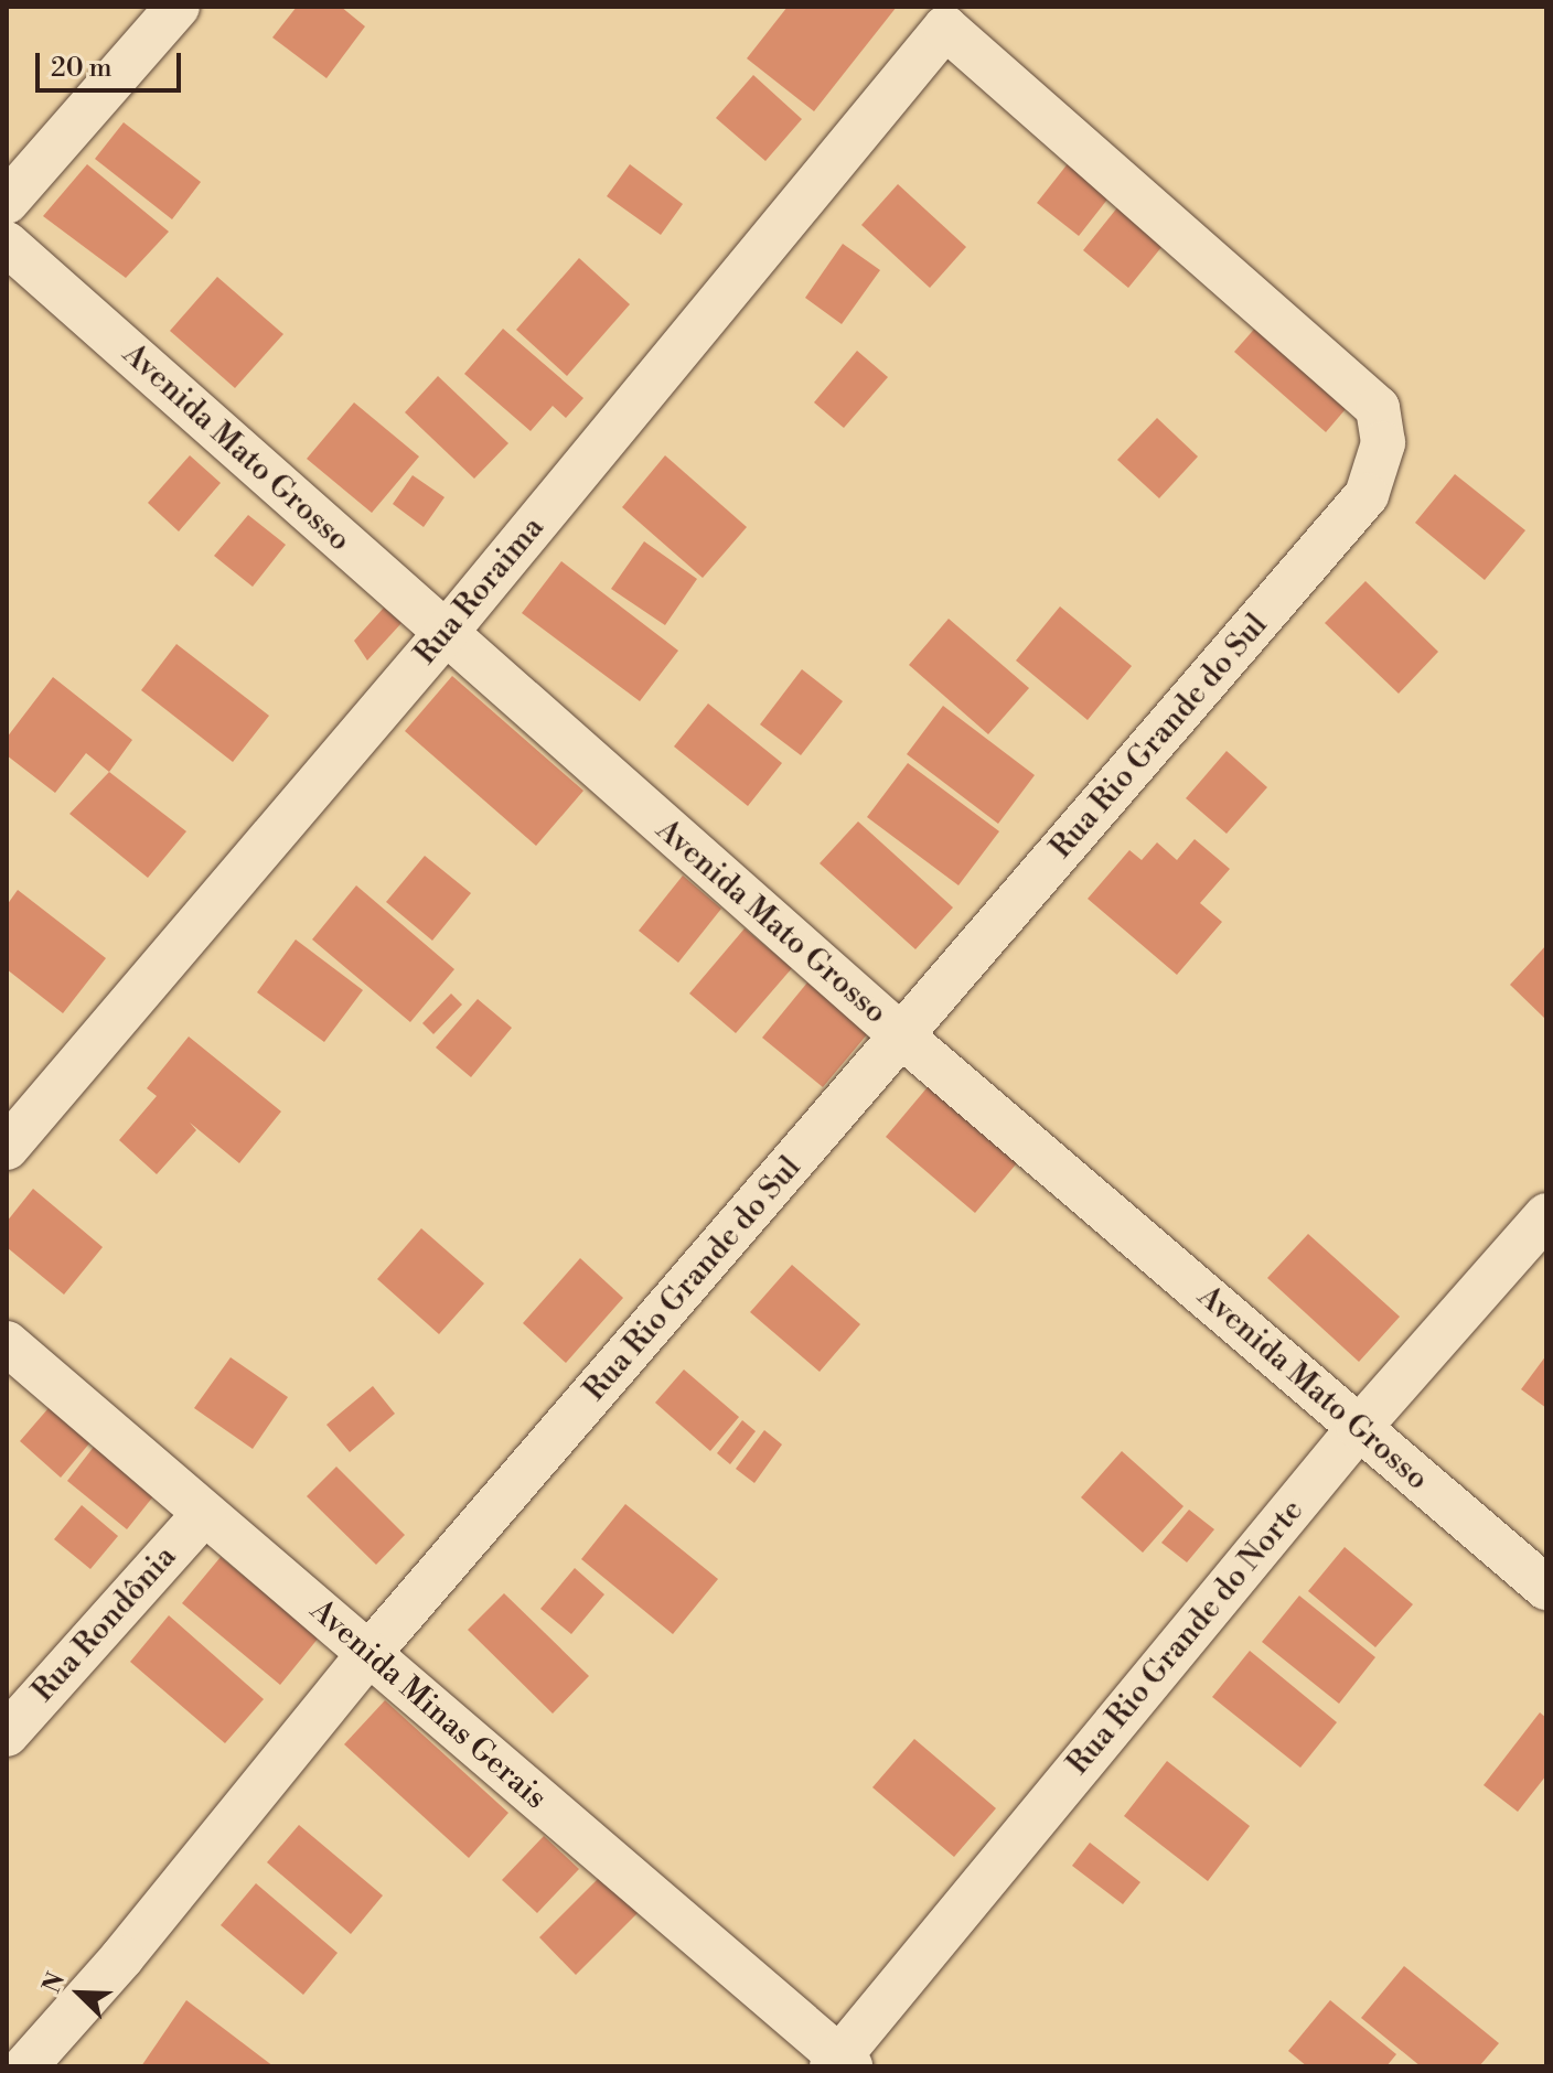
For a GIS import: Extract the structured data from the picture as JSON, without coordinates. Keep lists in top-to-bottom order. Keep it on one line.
{"streets":{"street":["Avenida Mato Grosso","Rua Roraima","Rua Rio Grande do Sul","Rua Rondônia","Rua Rio Grande do Norte","Avenida Minas Gerais"]},"crossings":[["Avenida Mato Grosso","Rua Roraima"],["Avenida Mato Grosso","Rua Rio Grande do Sul"],["Avenida Mato Grosso","Rua Rio Grande do Norte"],["Rua Roraima","Rua Rio Grande do Sul"],["Rua Rio Grande do Sul","Avenida Minas Gerais"],["Rua Rondônia","Avenida Minas Gerais"],["Rua Rio Grande do Norte","Avenida Minas Gerais"]],"scale_bar":"20 m","north":"top left"}
